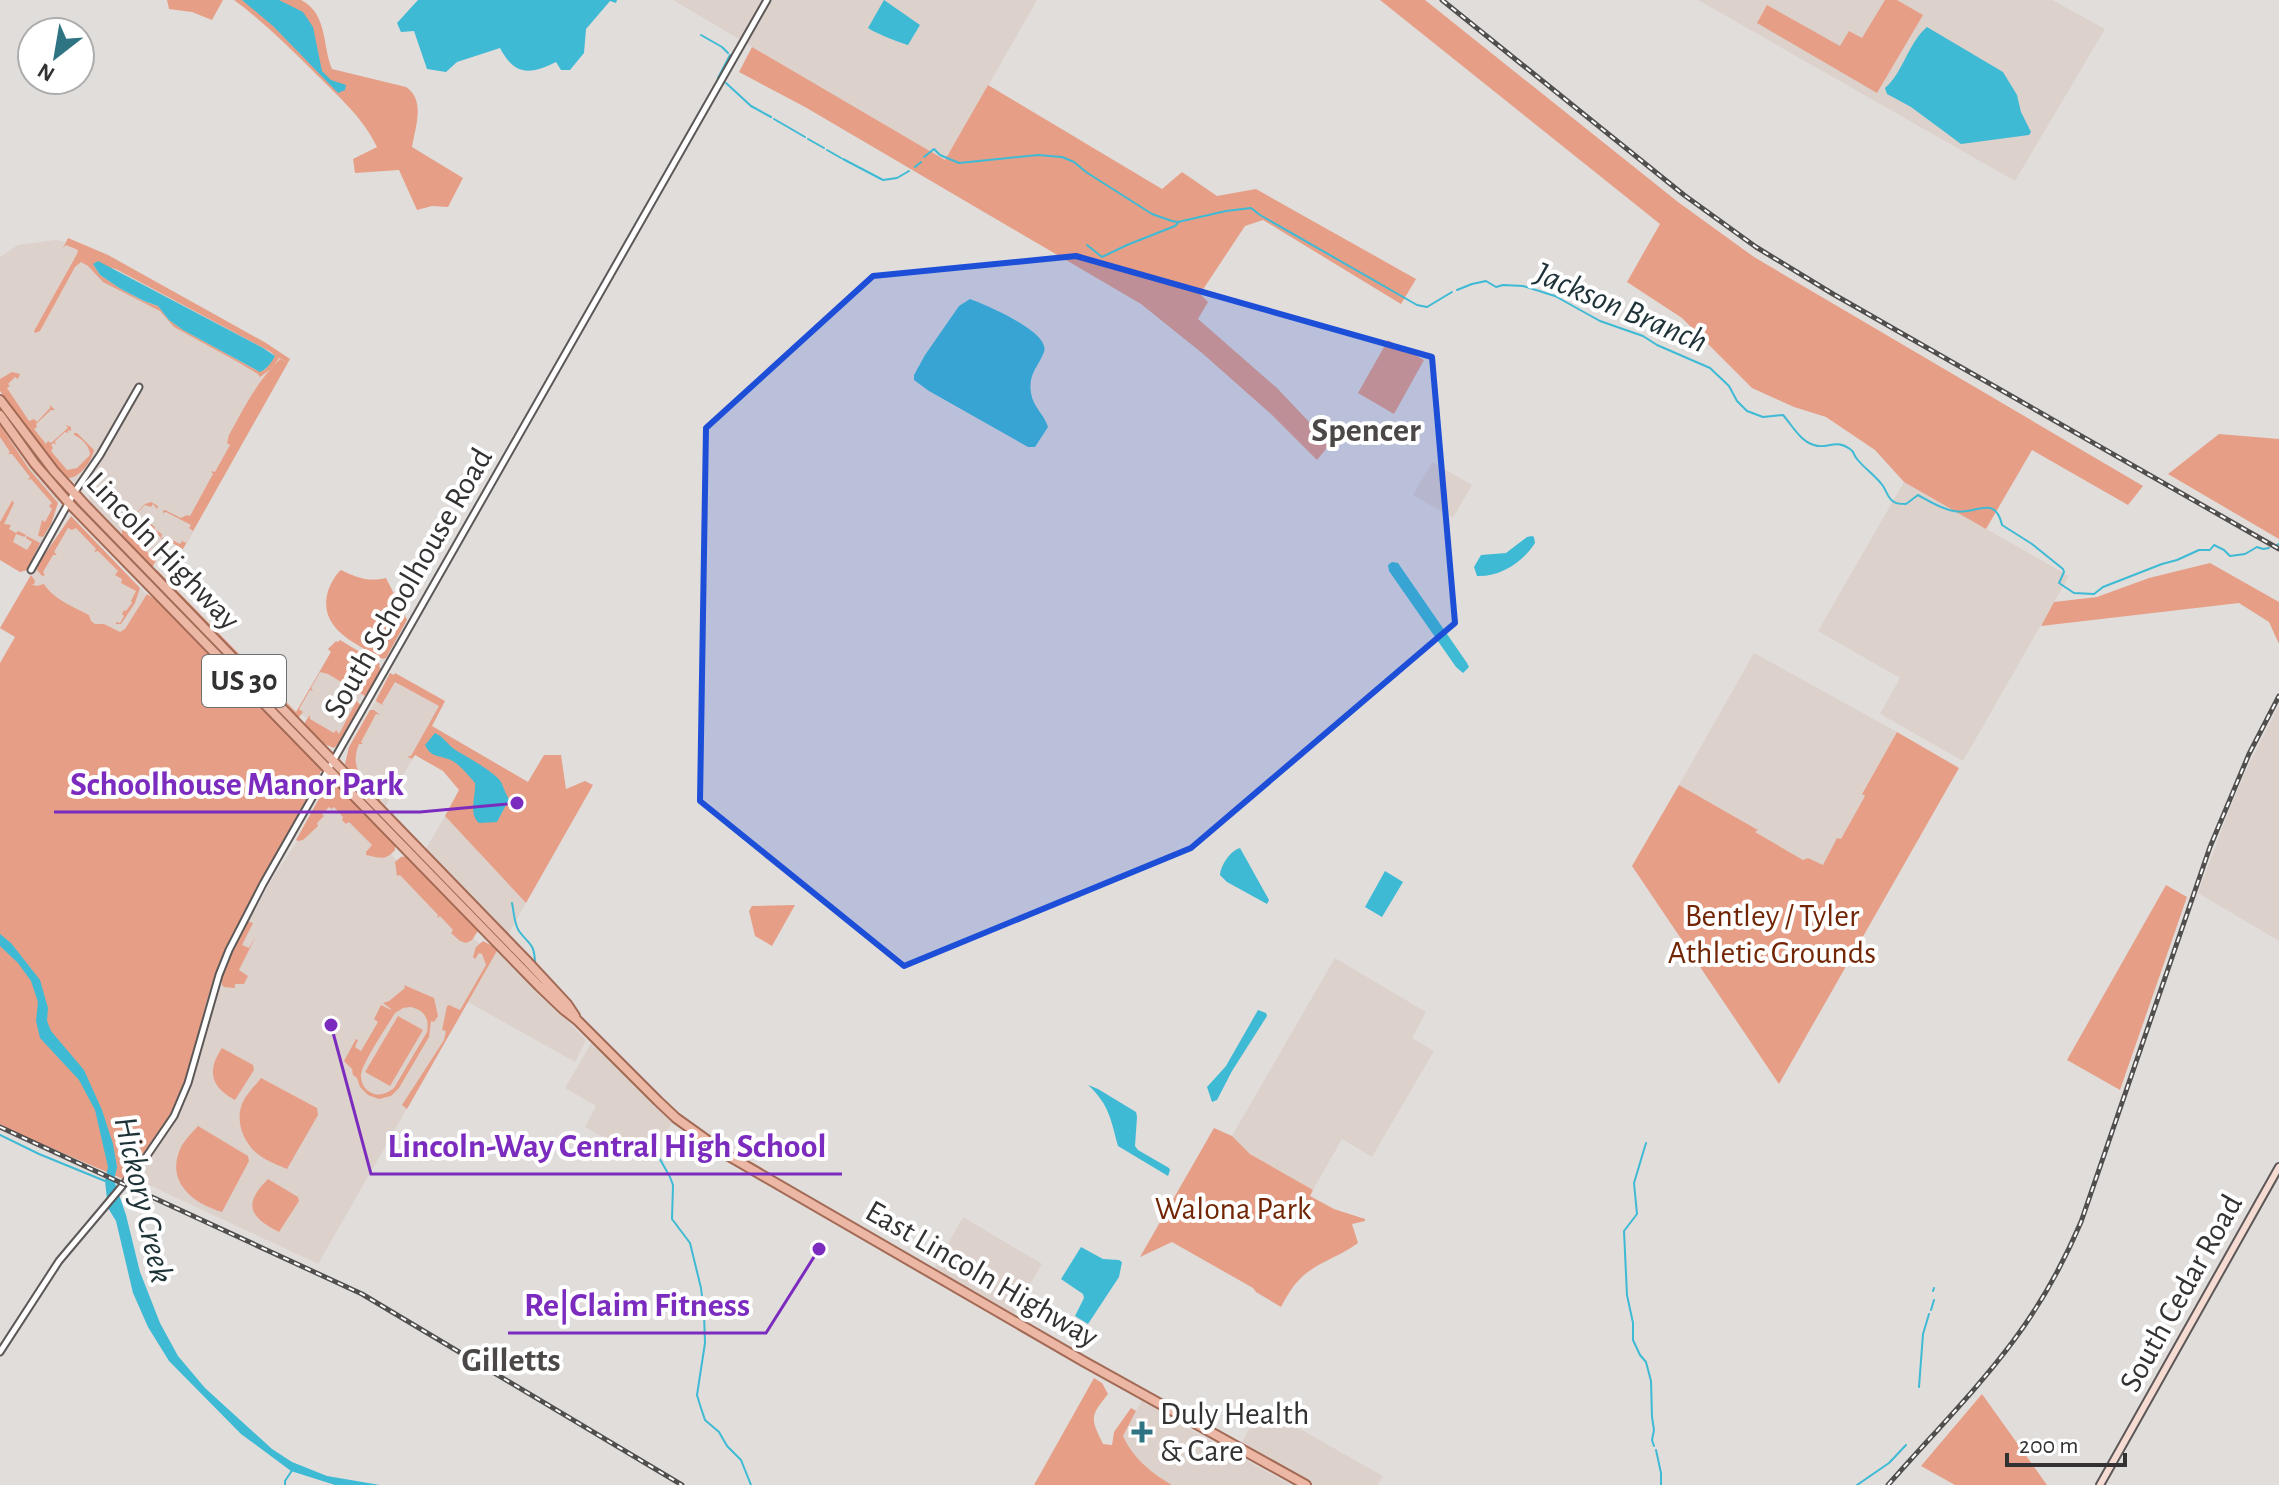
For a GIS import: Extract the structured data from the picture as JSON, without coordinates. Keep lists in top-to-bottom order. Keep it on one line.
{"streets":{"main road":["Lincoln Highway","US 30","East Lincoln Highway","South Cedar Road"],"street":["South Schoolhouse Road"]},"crossings":[["Lincoln Highway","South Schoolhouse Road"],["Lincoln Highway","East Lincoln Highway"],["South Schoolhouse Road","East Lincoln Highway"]],"districts":["Spencer","Gilletts"],"water":["Jackson Branch","Hickory Creek"],"parks":["Bentley / Tyler Athletic Grounds","Walona Park"],"places":{"other":["Schoolhouse Manor Park","Lincoln-Way Central High School","Re|Claim Fitness"],"health":["Duly Health & Care"]},"scale_bar":"200 m","north":"bottom left"}
